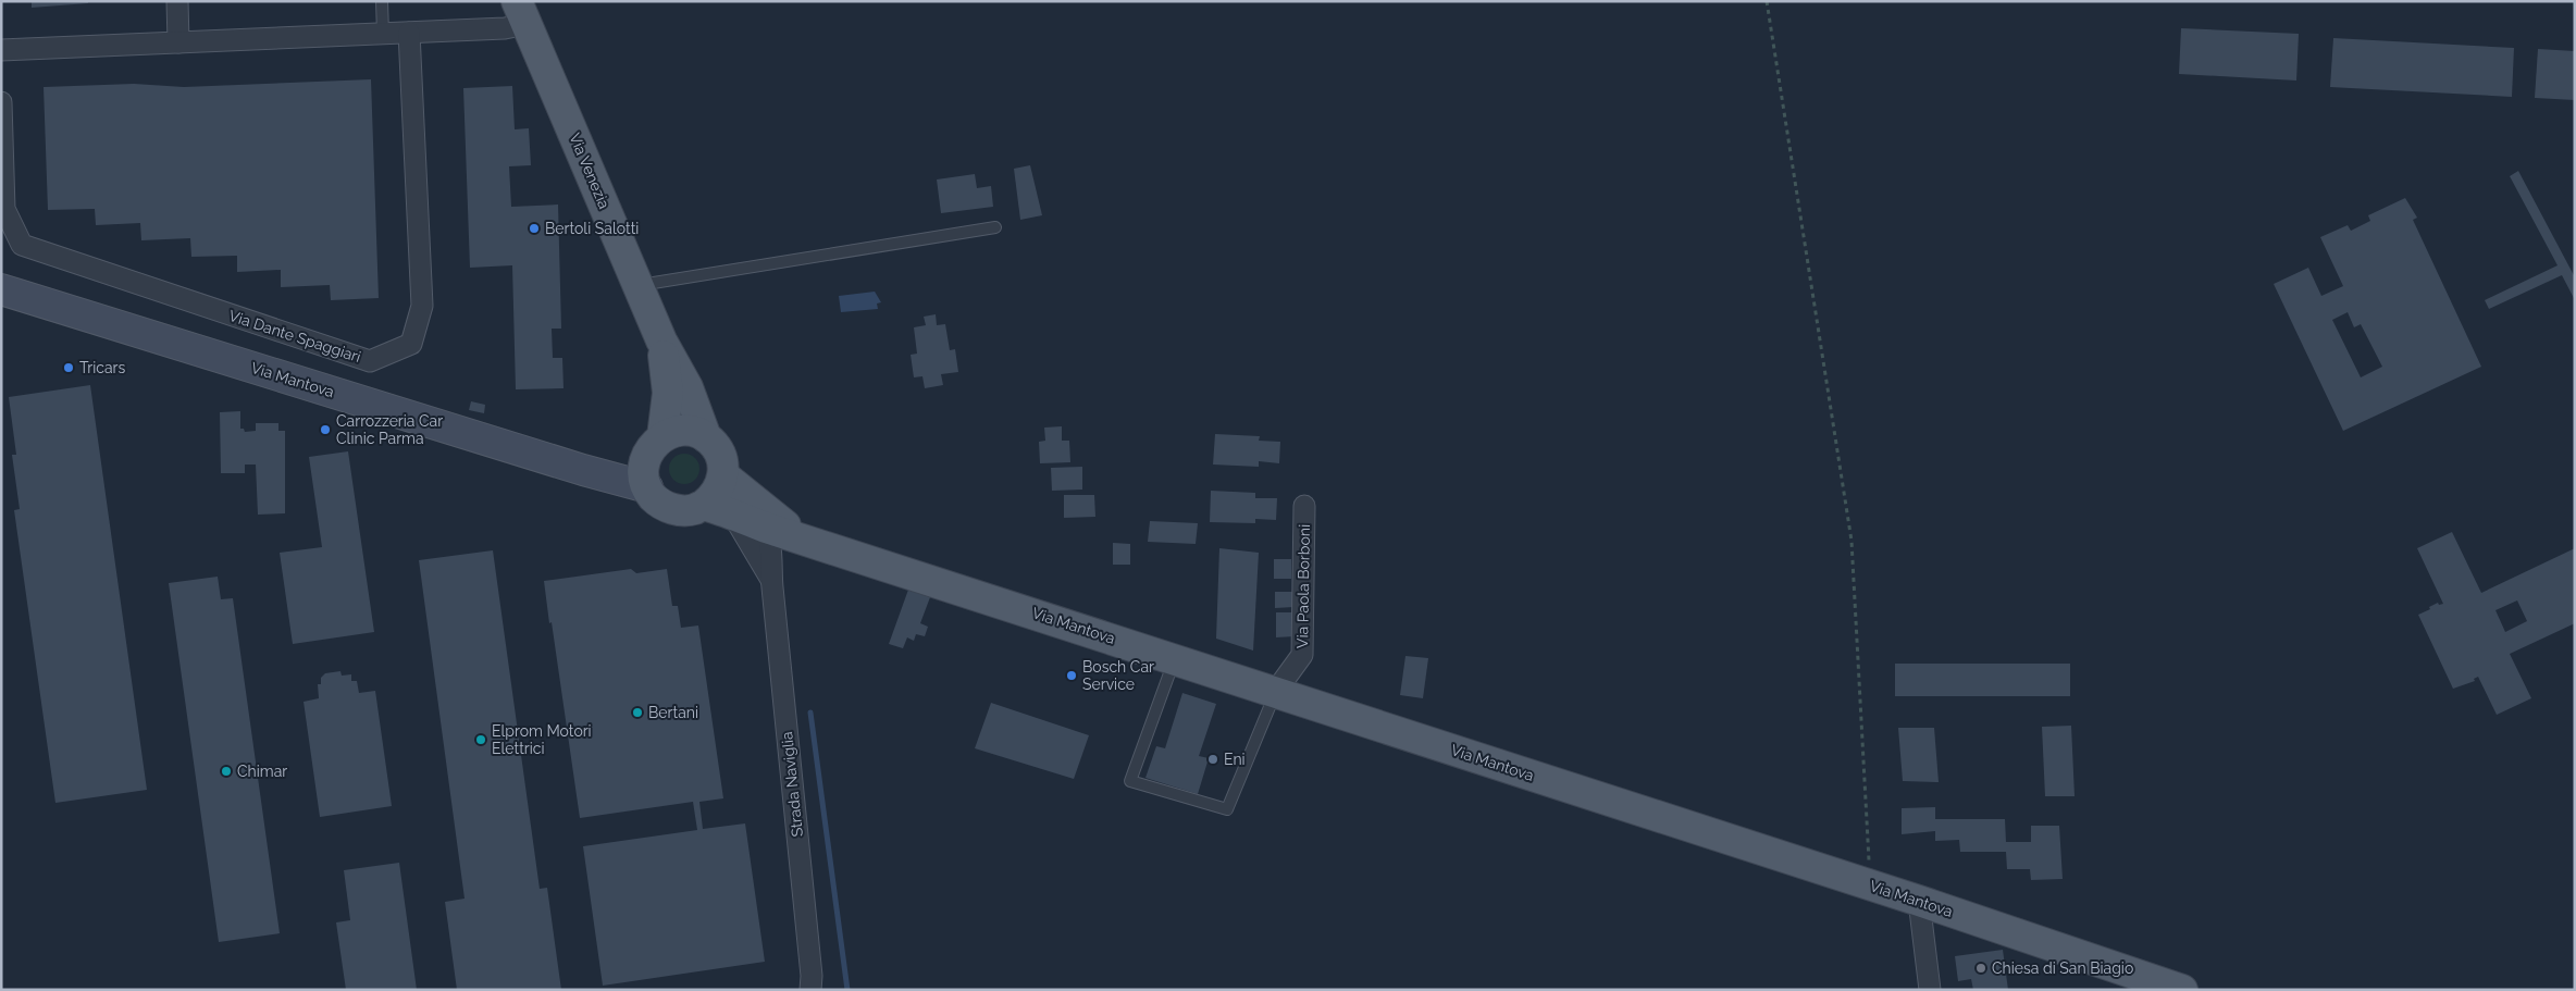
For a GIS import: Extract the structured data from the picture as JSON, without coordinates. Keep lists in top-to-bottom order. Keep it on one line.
{"streets":{"main road":["Via Venezia","Via Mantova"],"street":["Via Dante Spaggiari","Via Paola Borboni","Strada Naviglia"]},"crossings":[["Via Venezia","Via Mantova"],["Via Venezia","Strada Naviglia"],["Via Mantova","Via Paola Borboni"],["Via Mantova","Strada Naviglia"]],"places":["Bertoli Salotti","Tricars","Carrozzeria Car Clinic Parma","Bosch Car Service","Bertani","Elprom Motori Elettrici","Eni","Chimar","Chiesa di San Biagio"]}
